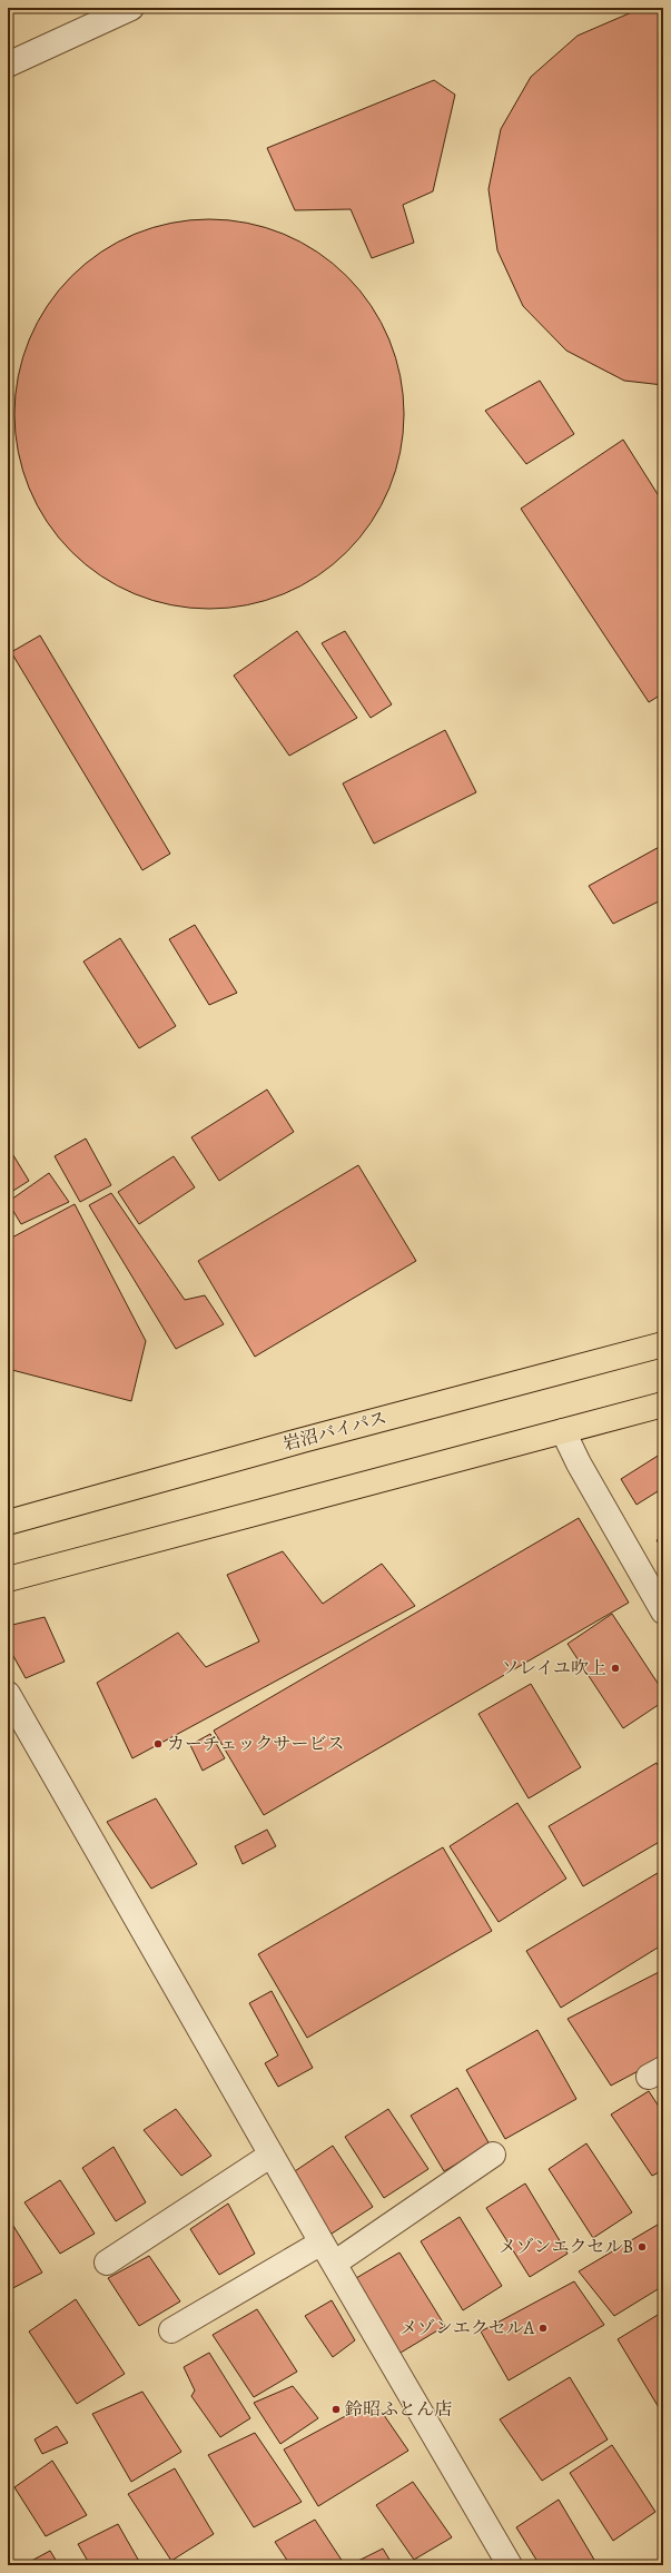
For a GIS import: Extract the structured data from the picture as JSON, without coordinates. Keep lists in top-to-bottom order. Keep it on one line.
{"streets":{"highway":["岩沼バイパス"]},"places":["ソレイユ吹上","カーチェックサービス","メゾンエクセルB","メゾンエクセルA","鈴昭ふとん店"]}
